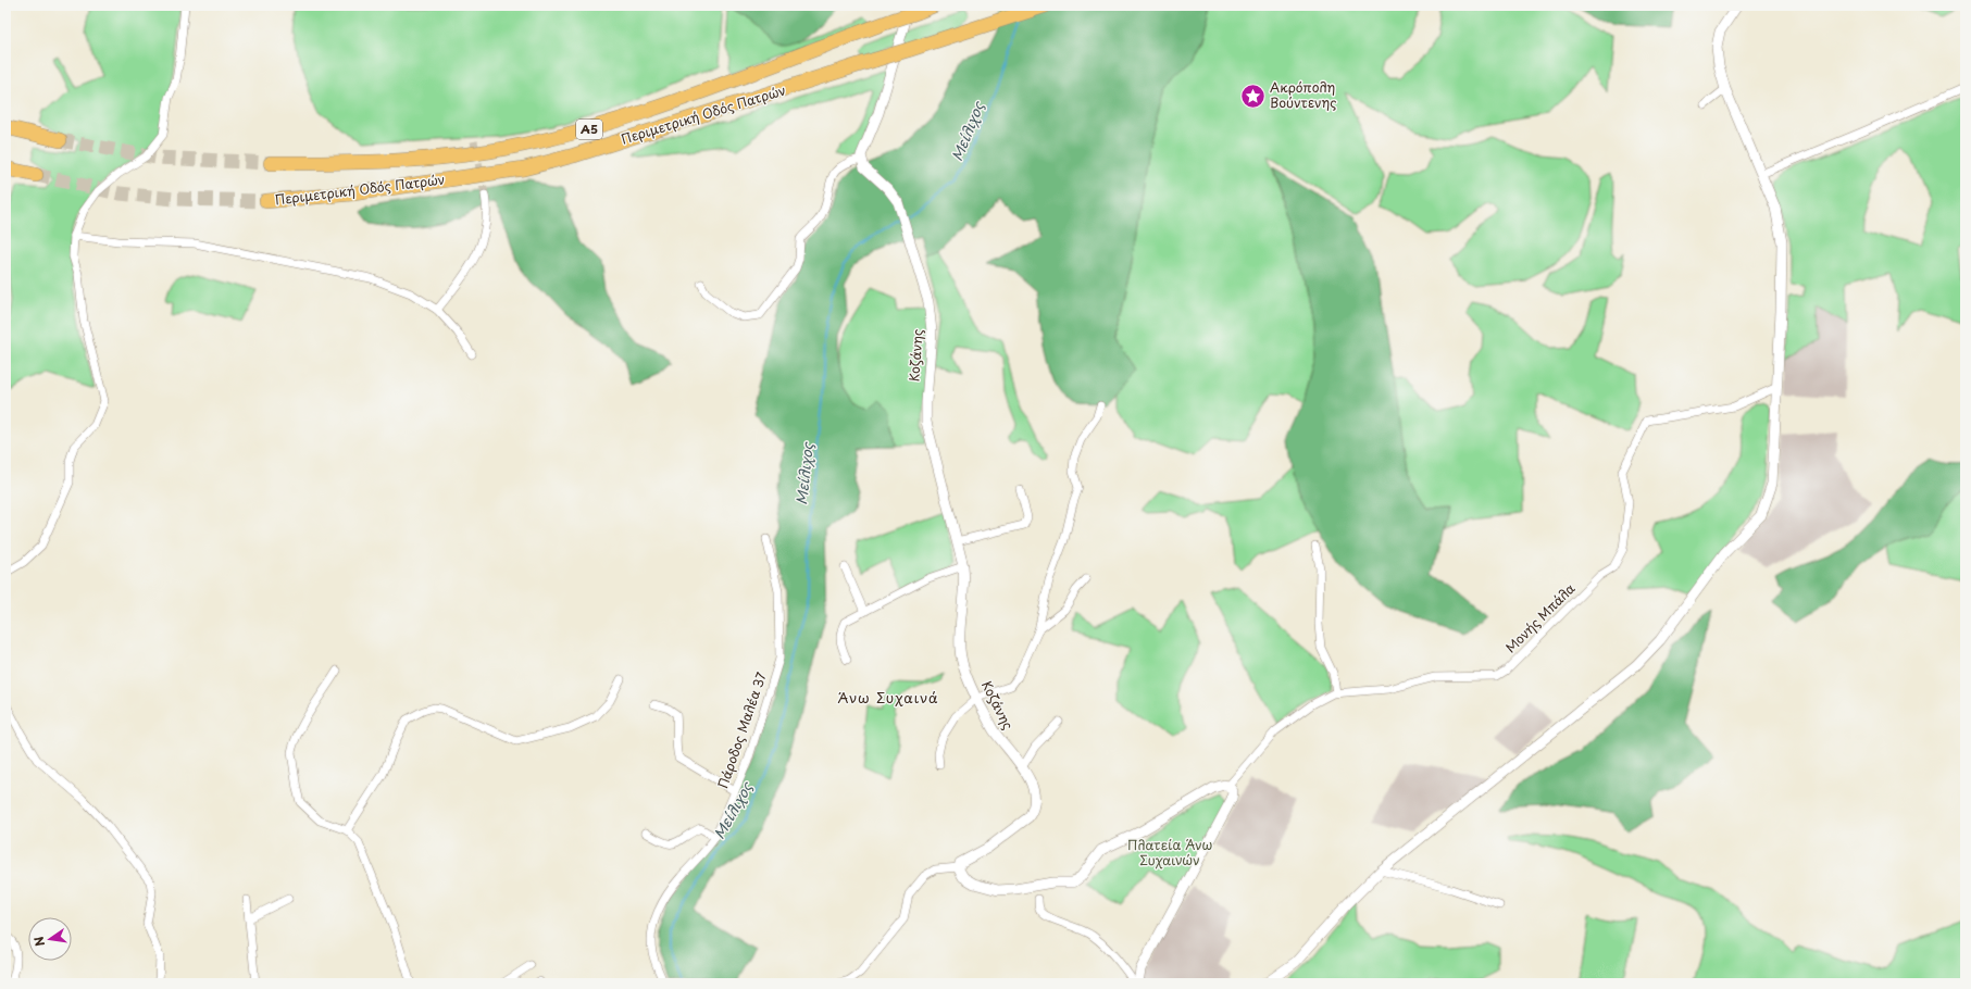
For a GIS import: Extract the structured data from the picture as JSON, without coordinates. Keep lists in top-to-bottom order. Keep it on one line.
{"streets":{"highway":["Περιμετρική Οδός Πατρών","Α5"],"street":["Κοζάνης","Μονής Μπάλα","Πάροδος Μαλέα 37"]},"districts":["Άνω Συχαινά"],"water":["Μείλιχος"],"parks":["Πλατεία Άνω Συχαινών"],"places":{"place":["Ακρόπολη Βούντενης"]},"north":"left"}
